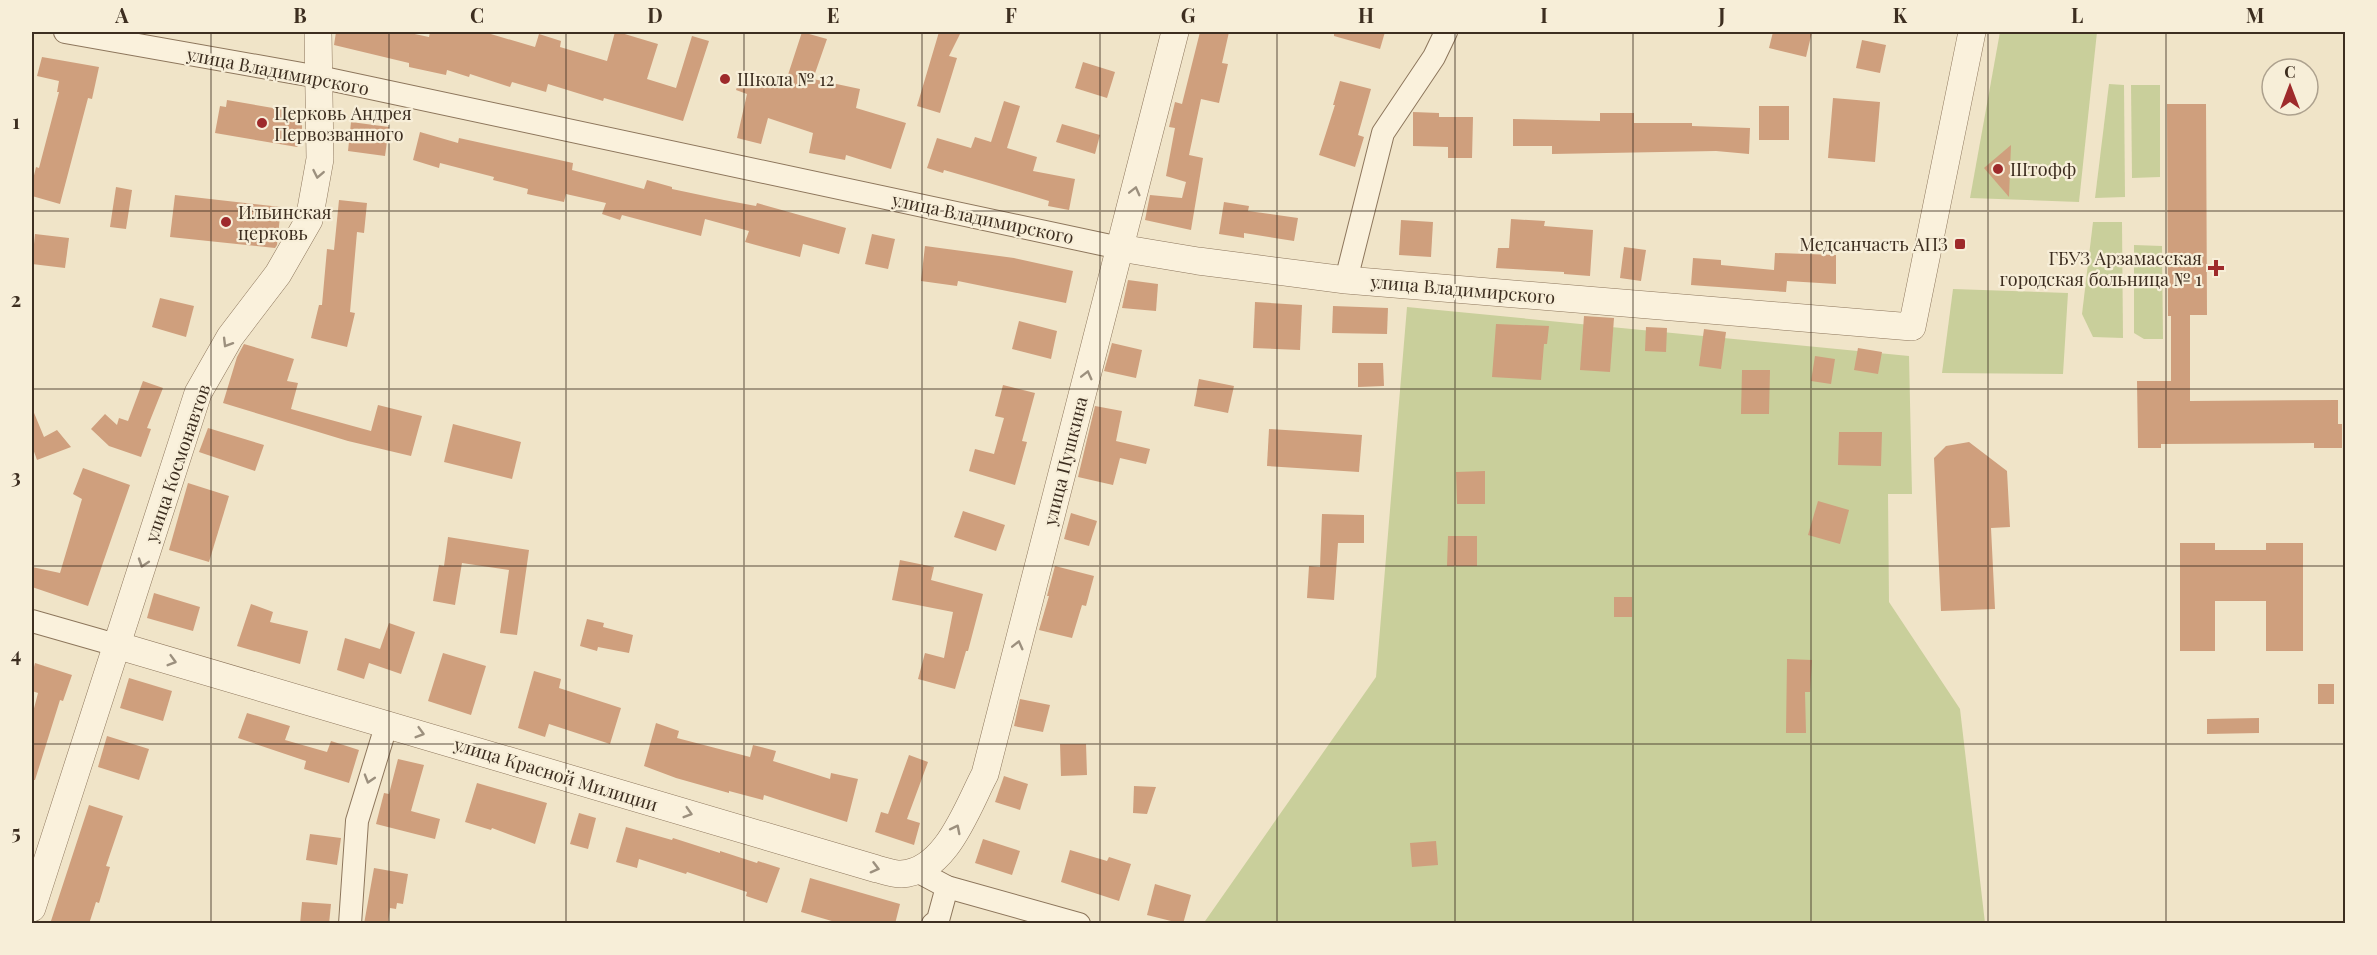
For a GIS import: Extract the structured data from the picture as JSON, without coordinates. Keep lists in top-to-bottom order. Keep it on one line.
{"streets":{"street":["улица Владимирского","улица Пушкина","улица Космонавтов","улица Красной Милиции"]},"crossings":[["улица Владимирского","улица Пушкина"],["улица Владимирского","улица Космонавтов"],["улица Пушкина","улица Красной Милиции"],["улица Космонавтов","улица Красной Милиции"]],"one_way":["улица Пушкина","улица Космонавтов","улица Красной Милиции"],"places":{"other":["Школа № 12","Церковь Андрея Первозванного","Штофф","Ильинская церковь"],"transit":["Медсанчасть АПЗ"],"health":["ГБУЗ Арзамасская городская больница № 1"]},"north":"top","grid":{"columns":["A","B","C","D","E","F","G","H","I","J","K","L","M"],"rows":["1","2","3","4","5"]}}
